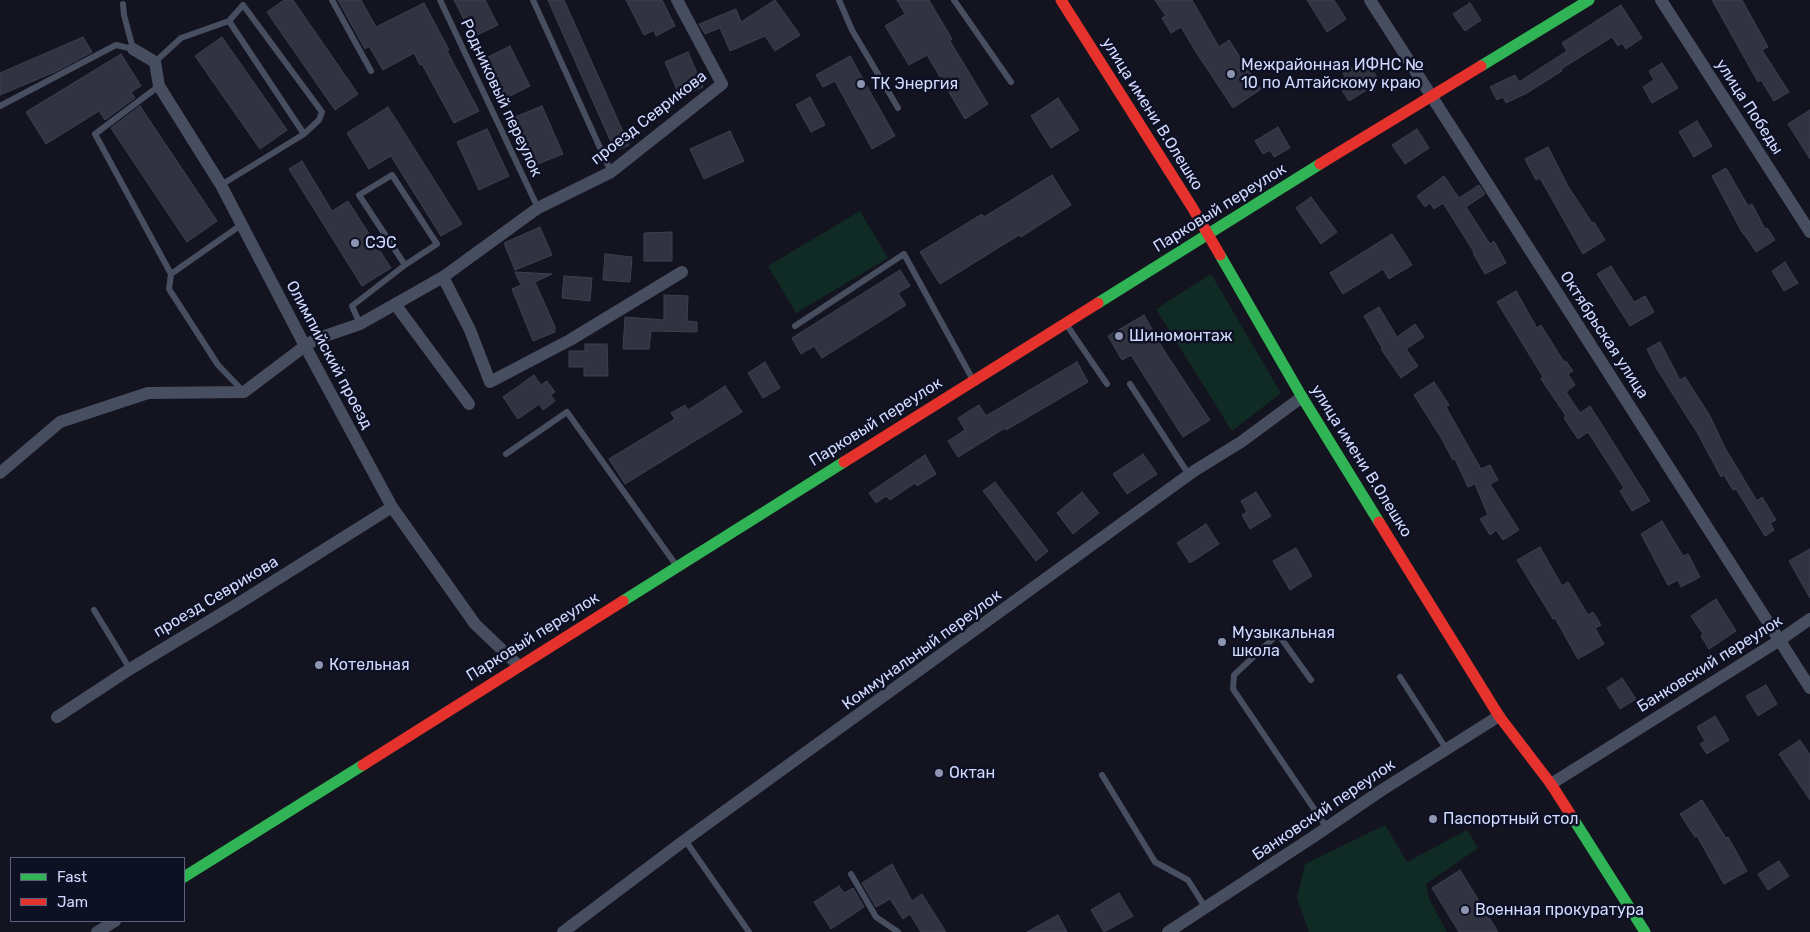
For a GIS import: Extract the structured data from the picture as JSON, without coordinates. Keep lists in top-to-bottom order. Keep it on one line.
{"streets":{"street":["улица Победы","улица имени В.Олешко","проезд Севрикова","Парковый переулок","Октябрьская улица","Олимпийский проезд","Коммунальный переулок","Банковский переулок"],"lane":["Родниковый переулок"]},"crossings":[["Родниковый переулок","проезд Севрикова"],["улица имени В.Олешко","Парковый переулок"],["улица имени В.Олешко","Коммунальный переулок"],["улица имени В.Олешко","Банковский переулок"],["проезд Севрикова","Олимпийский проезд"],["Парковый переулок","Октябрьская улица"],["Парковый переулок","Олимпийский проезд"],["Октябрьская улица","Банковский переулок"]],"places":["Межрайонная ИФНС № 10 по Алтайскому краю","ТК Энергия","СЭС","Шиномонтаж","Музыкальная школа","Котельная","Октан","Паспортный стол","Военная прокуратура"],"legend":["Fast","Jam"]}
